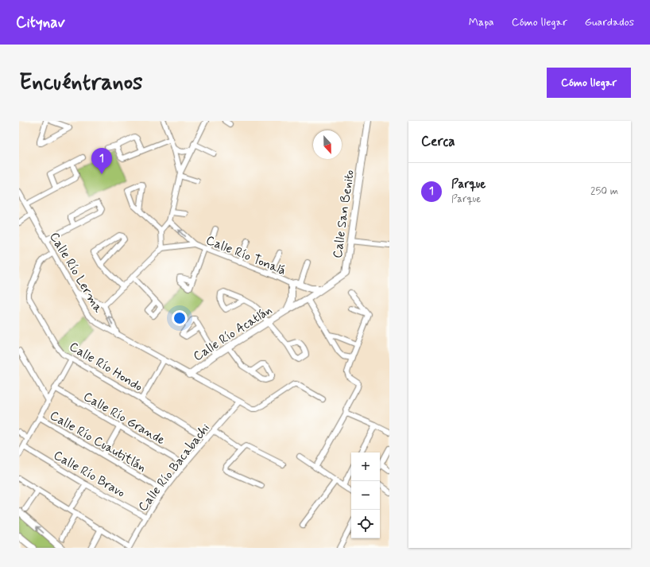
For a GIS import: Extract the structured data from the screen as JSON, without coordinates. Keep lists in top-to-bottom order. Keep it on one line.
{"streets":{"street":["Calle San Benito","Calle Río Tonalá","Calle Río Lerma","Calle Río Acatlán","Calle Río Hondo","Calle Río Grande","Calle Río Cuautitlán","Calle Río Bacabachi","Calle Río Bravo"]},"crossings":[["Calle San Benito","Calle Río Acatlán"],["Calle Río Tonalá","Calle Río Acatlán"],["Calle Río Lerma","Calle Río Acatlán"],["Calle Río Lerma","Calle Río Hondo"],["Calle Río Lerma","Calle Río Bacabachi"],["Calle Río Hondo","Calle Río Bacabachi"],["Calle Río Grande","Calle Río Bacabachi"],["Calle Río Cuautitlán","Calle Río Bacabachi"],["Calle Río Bacabachi","Calle Río Bravo"]],"north":"bottom","page":{"header":"Citynav","nav":["Mapa","Cómo llegar","Guardados"],"buttons":"Cómo llegar","title":"Encuéntranos","heading":"Cerca","pins":"1","list":[{"mark":"1","name":"Parque","note":"Parque","value":"250 m"}],"map_buttons":["+","−"]}}
